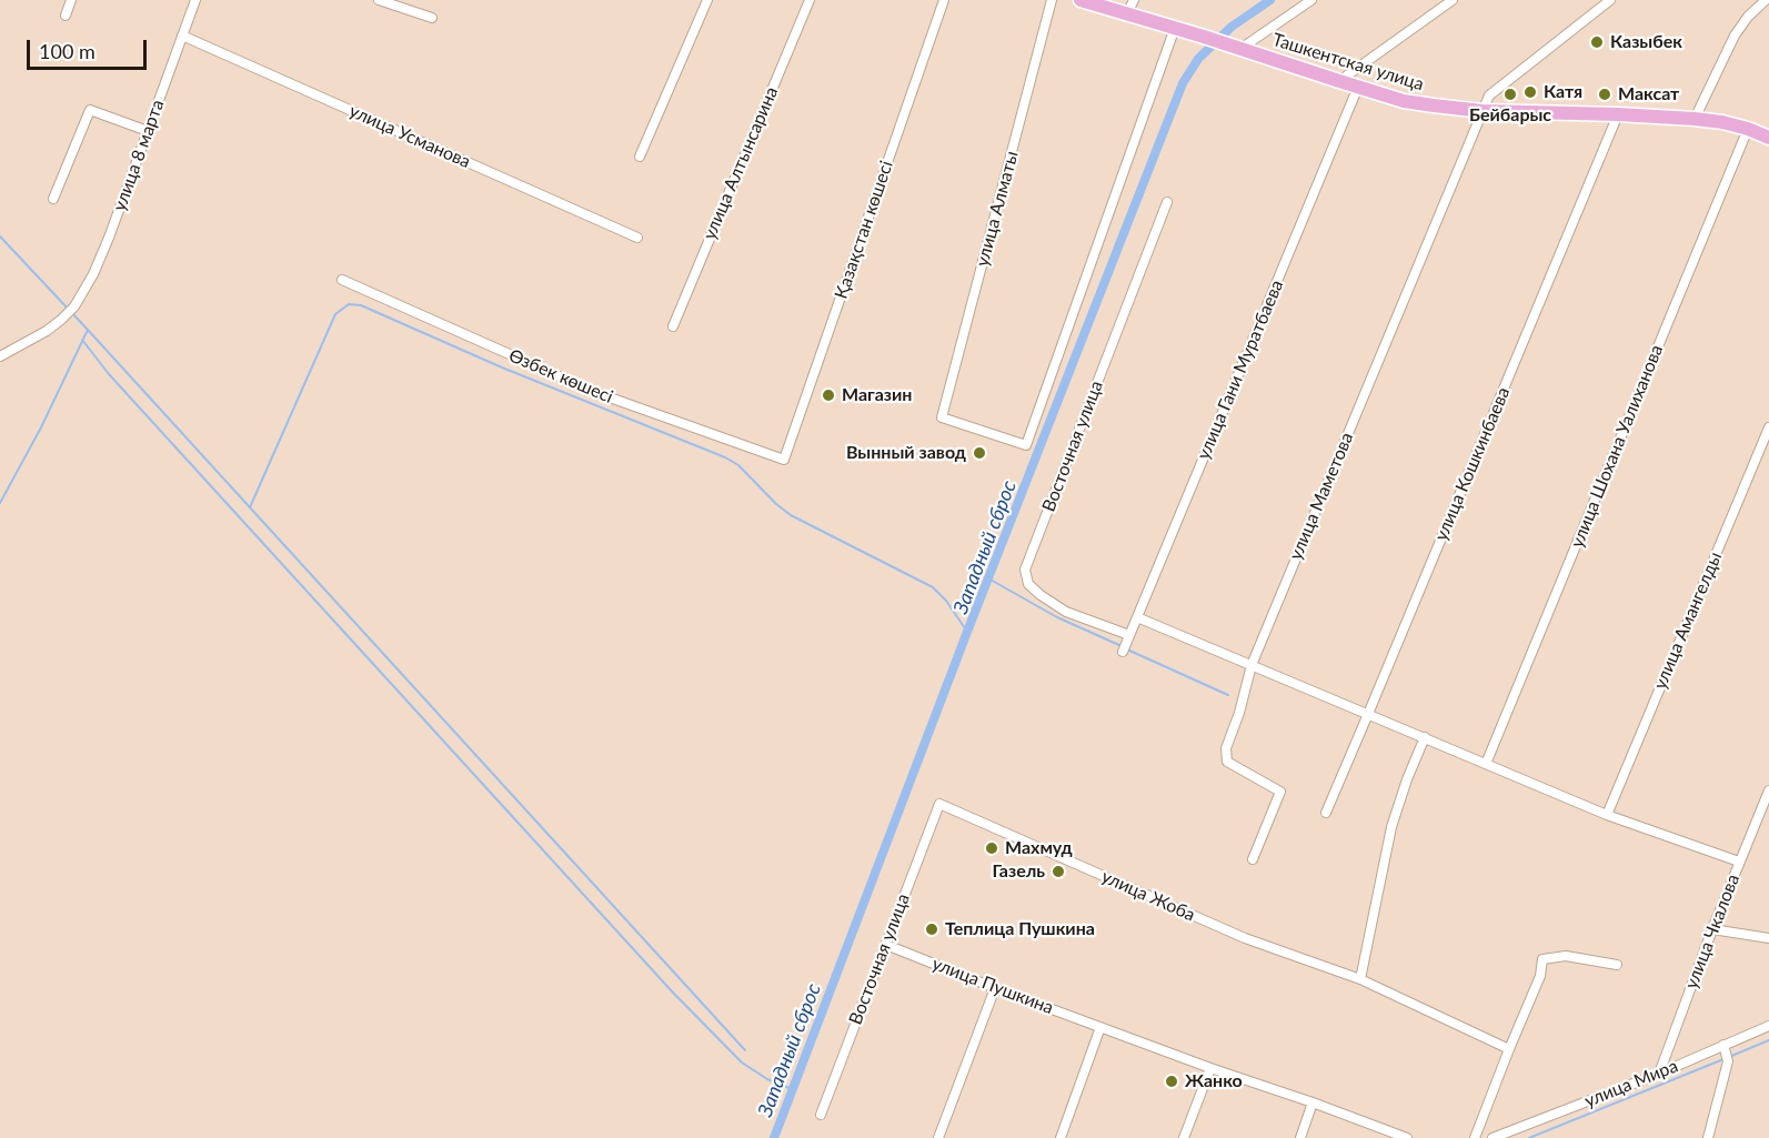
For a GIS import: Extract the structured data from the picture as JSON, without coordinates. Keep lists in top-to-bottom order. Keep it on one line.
{"streets":{"main road":["Ташкентская улица"],"street":["улица Усманова","улица 8 марта","улица Алтынсарина","улица Алматы","Қазақстан көшесі","улица Гани Муратбаева","Өзбек көшесі","Восточная улица","улица Шохана Уалиханова","улица Кошкинбаева","улица Маметова","улица Амангелды","улица Жоба","улица Чкалова","улица Пушкина","улица Мира"]},"crossings":[["Ташкентская улица","улица Алматы"],["Ташкентская улица","улица Гани Муратбаева"],["Ташкентская улица","улица Шохана Уалиханова"],["Ташкентская улица","улица Кошкинбаева"],["Ташкентская улица","улица Маметова"],["улица Усманова","улица 8 марта"],["Қазақстан көшесі","Өзбек көшесі"],["улица Гани Муратбаева","Восточная улица"],["Восточная улица","улица Жоба"],["Восточная улица","улица Пушкина"],["улица Чкалова","улица Мира"]],"water":["Западный сброс"],"places":["Казыбек","Катя","Бейбарыс","Максат","Магазин","Вынный завод","Махмуд","Газель","Теплица Пушкина","Жанко"],"scale_bar":"100 m"}
